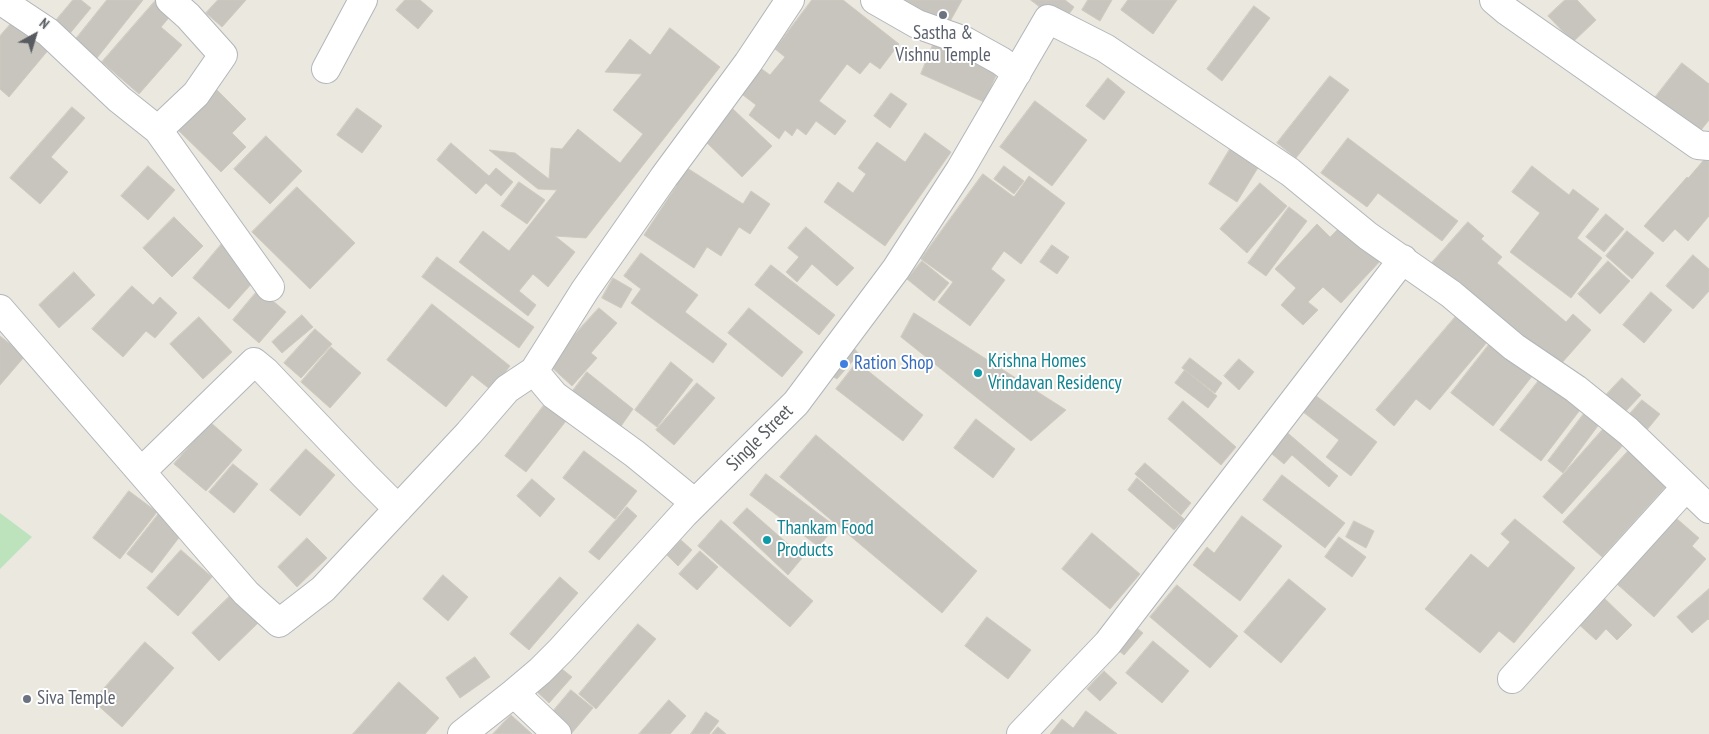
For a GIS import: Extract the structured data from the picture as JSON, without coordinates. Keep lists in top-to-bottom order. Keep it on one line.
{"streets":{"street":["Single Street"]},"places":["Sastha & Vishnu Temple","Ration Shop","Krishna Homes Vrindavan Residency","Thankam Food Products","Siva Temple"],"north":"top right"}
